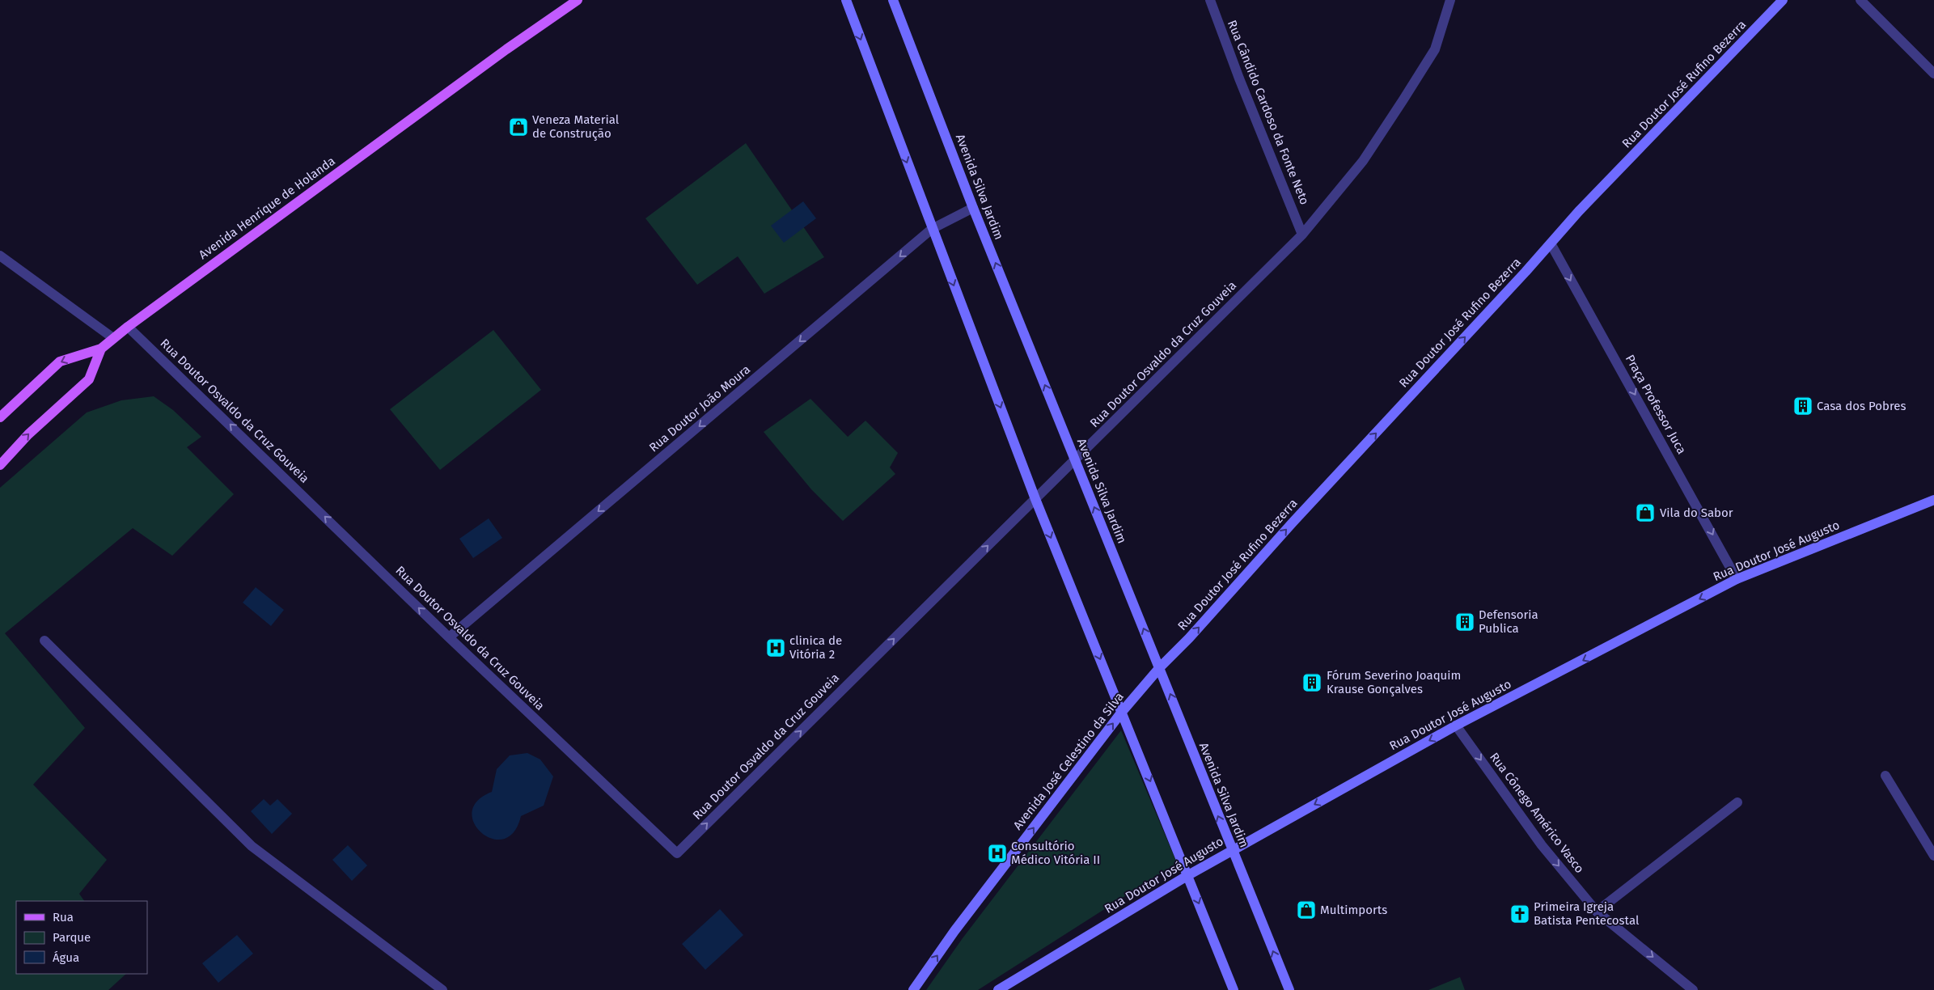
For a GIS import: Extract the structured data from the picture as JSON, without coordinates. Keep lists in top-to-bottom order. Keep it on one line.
{"streets":{"main road":["Rua Doutor José Rufino Bezerra","Avenida Silva Jardim","Avenida Henrique de Holanda","Rua Doutor José Augusto","Avenida José Celestino da Silva"],"street":["Rua Cândido Cardoso da Fonte Neto","Rua Doutor Osvaldo da Cruz Gouveia","Praça Professor Juca","Rua Doutor João Moura","Rua Cônego Américo Vasco"]},"crossings":[["Rua Doutor José Rufino Bezerra","Avenida Silva Jardim"],["Rua Doutor José Rufino Bezerra","Praça Professor Juca"],["Rua Doutor José Rufino Bezerra","Avenida José Celestino da Silva"],["Rua Cândido Cardoso da Fonte Neto","Rua Doutor Osvaldo da Cruz Gouveia"],["Avenida Silva Jardim","Rua Doutor Osvaldo da Cruz Gouveia"],["Avenida Silva Jardim","Rua Doutor João Moura"],["Avenida Silva Jardim","Rua Doutor José Augusto"],["Avenida Silva Jardim","Avenida José Celestino da Silva"],["Avenida Henrique de Holanda","Rua Doutor Osvaldo da Cruz Gouveia"],["Rua Doutor Osvaldo da Cruz Gouveia","Rua Doutor João Moura"],["Praça Professor Juca","Rua Doutor José Augusto"],["Rua Doutor José Augusto","Rua Cônego Américo Vasco"]],"one_way":["Rua Doutor José Rufino Bezerra","Praça Professor Juca","Rua Doutor João Moura","Rua Doutor José Augusto","Avenida José Celestino da Silva","Rua Cônego Américo Vasco"],"places":{"shop":["Veneza Material de Construção","Vila do Sabor","Multimports"],"building":["Casa dos Pobres","Defensoria Publica","Fórum Severino Joaquim Krause Gonçalves"],"hospital":["clinica de Vitória 2","Consultório Médico Vitória II"],"church":["Primeira Igreja Batista Pentecostal"]},"legend":["Rua","Parque","Água"]}
